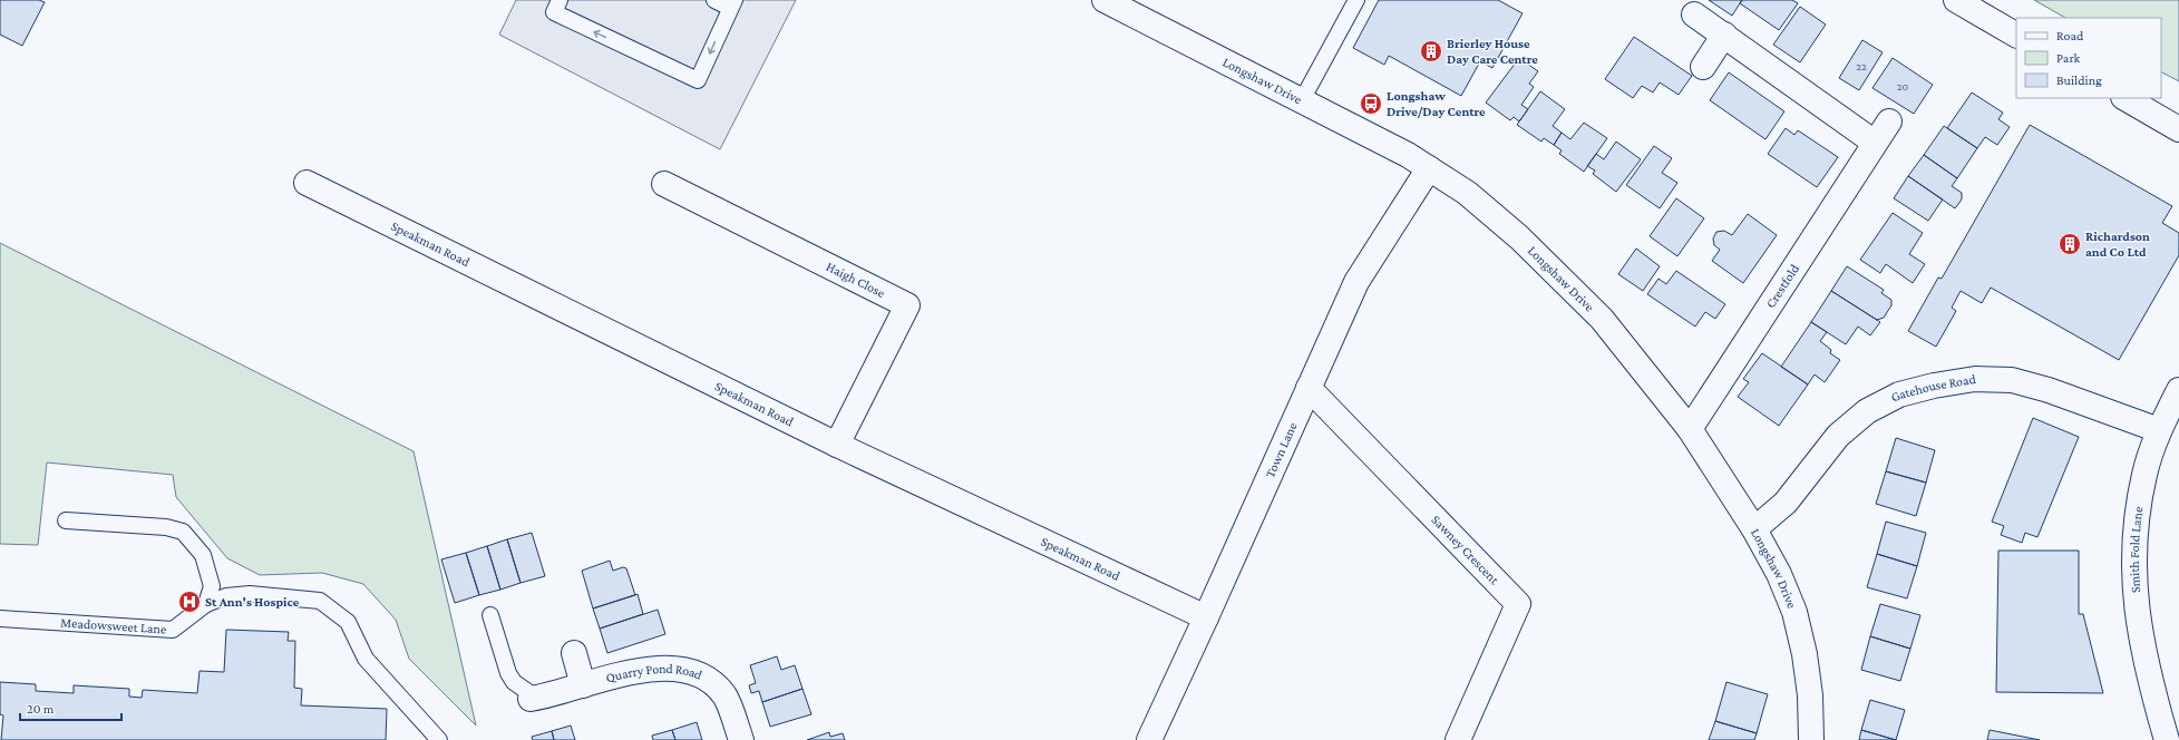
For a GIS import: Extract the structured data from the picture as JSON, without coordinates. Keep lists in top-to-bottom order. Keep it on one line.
{"streets":{"street":["Longshaw Drive","Speakman Road","Haigh Close","Crestfold","Gatehouse Road","Town Lane","Sawney Crescent","Smith Fold Lane","Quarry Pond Road"],"lane":["Meadowsweet Lane"]},"crossings":[["Longshaw Drive","Crestfold"],["Longshaw Drive","Gatehouse Road"],["Longshaw Drive","Town Lane"],["Speakman Road","Haigh Close"],["Speakman Road","Town Lane"],["Gatehouse Road","Smith Fold Lane"],["Town Lane","Sawney Crescent"]],"places":{"building":["Brierley House Day Care Centre","Richardson and Co Ltd"],"bus stop":["Longshaw Drive/Day Centre"],"hospital":["St Ann's Hospice"]},"house_numbers":["22","20"],"legend":["Road","Park","Building"],"scale_bar":"20 m"}
